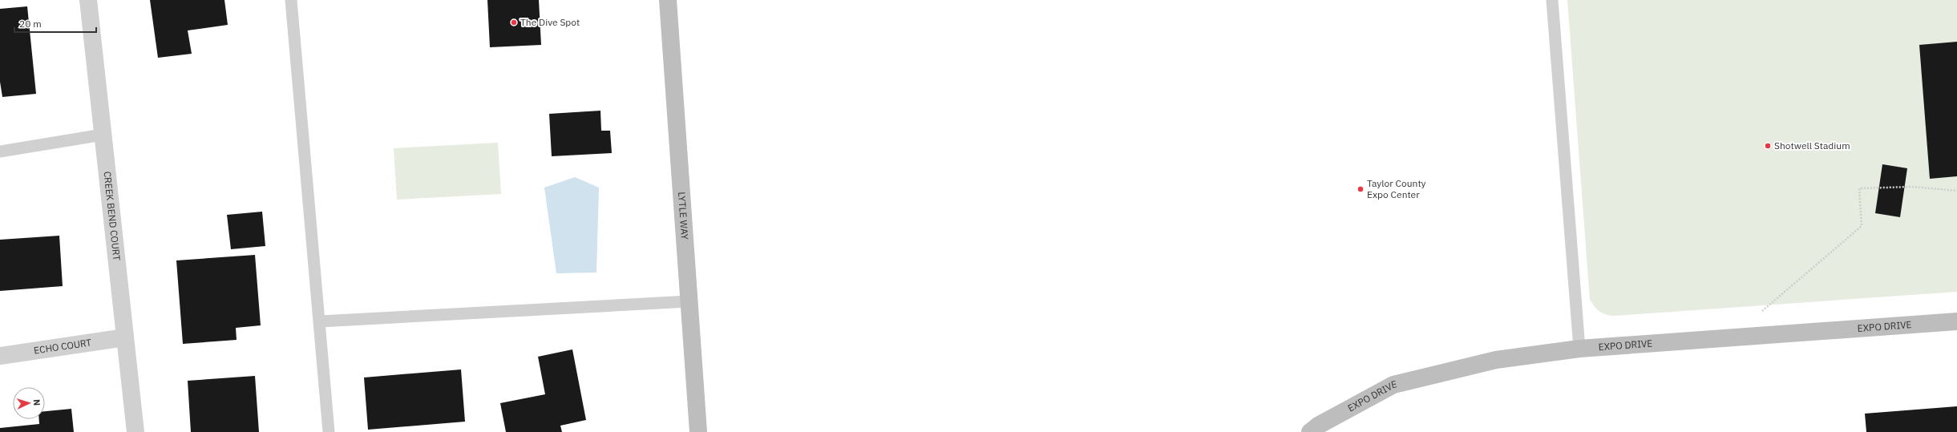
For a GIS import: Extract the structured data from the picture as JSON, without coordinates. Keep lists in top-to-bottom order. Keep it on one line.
{"streets":{"street":["CREEK BEND COURT","LYTLE WAY","EXPO DRIVE","ECHO COURT"]},"crossings":[["CREEK BEND COURT","ECHO COURT"]],"places":["The Dive Spot","Shotwell Stadium","Taylor County Expo Center"],"scale_bar":"20 m","north":"right"}
